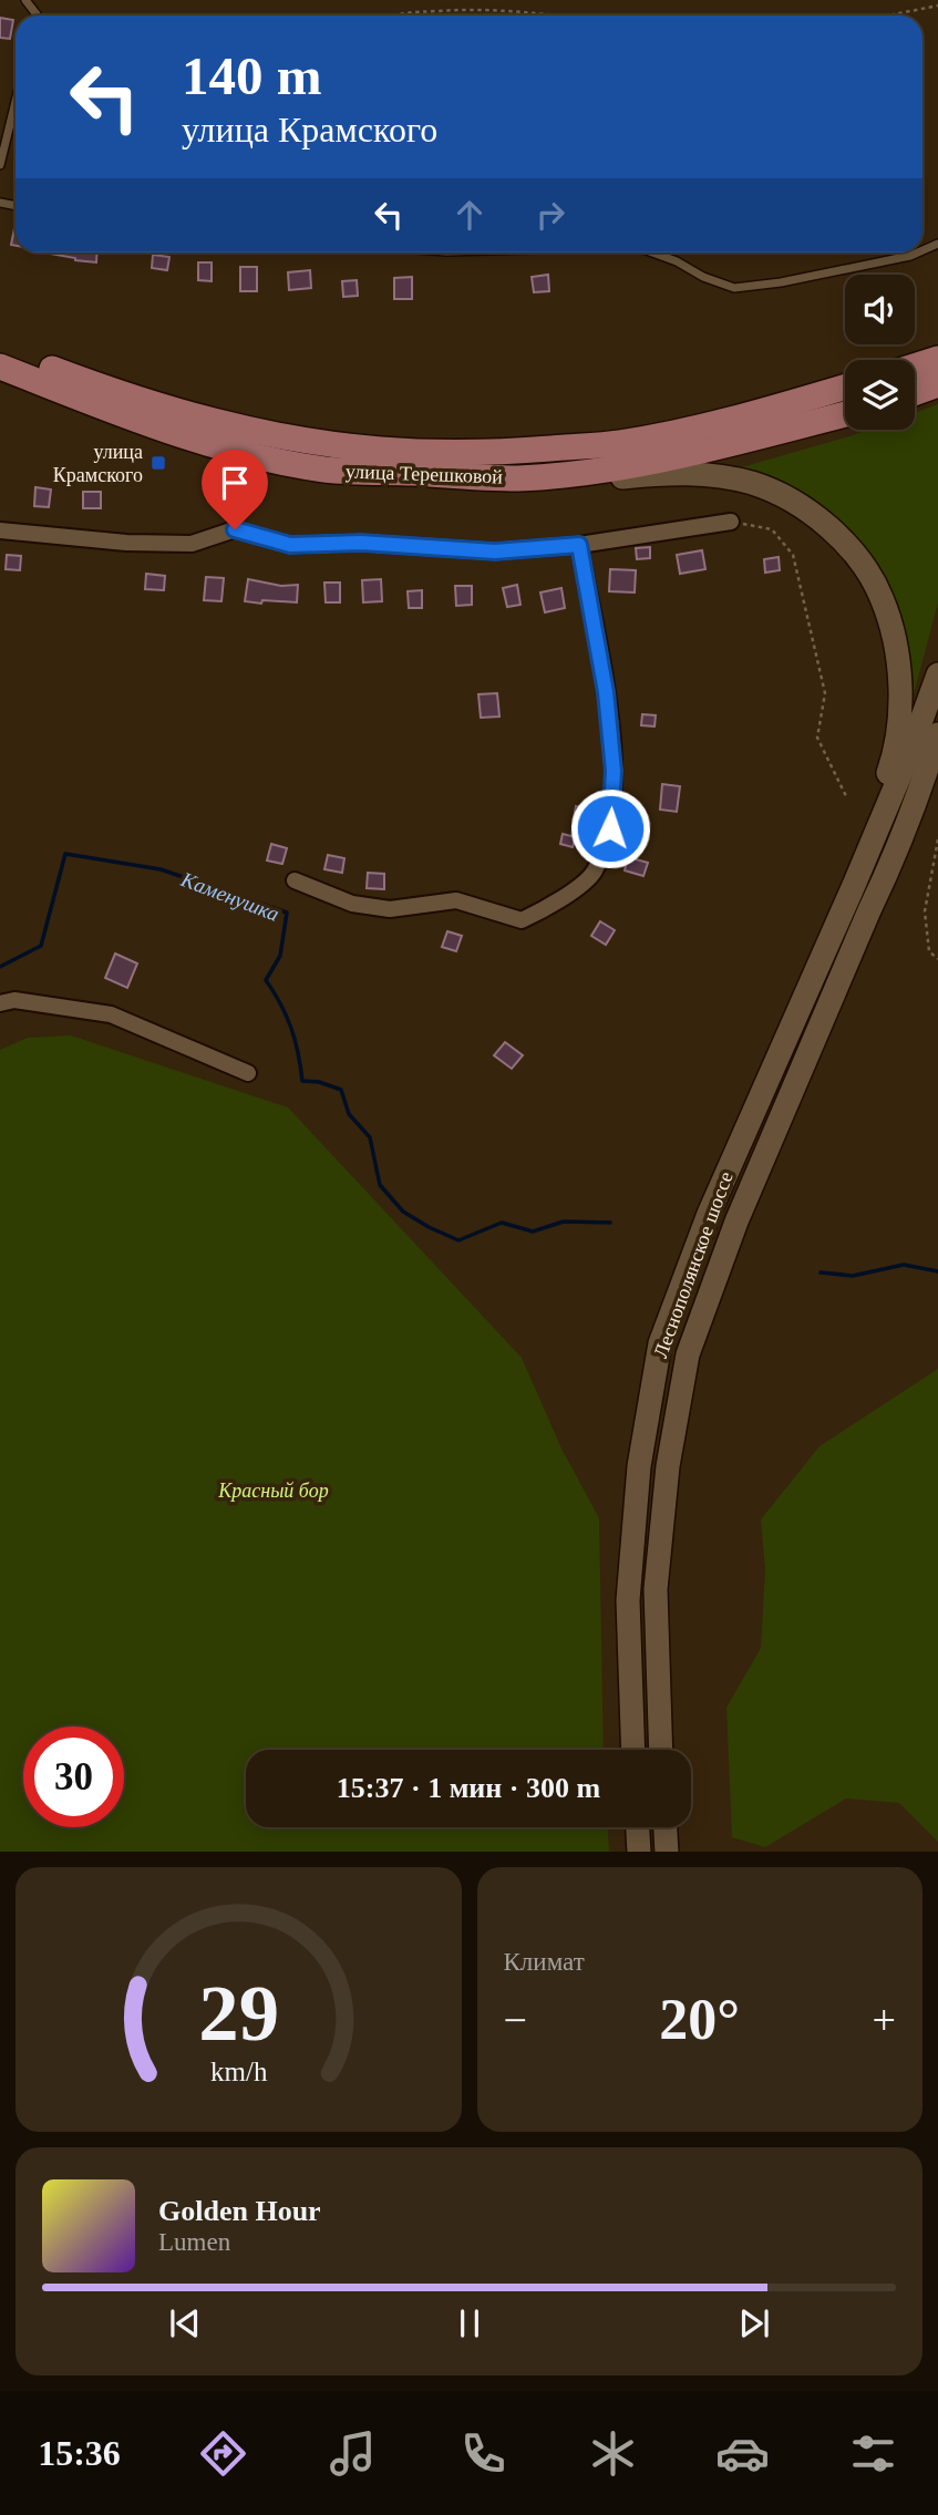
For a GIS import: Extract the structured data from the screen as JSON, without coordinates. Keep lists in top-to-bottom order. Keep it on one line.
{"streets":{"main road":["улица Терешковой","Леснополянское шоссе"]},"water":["Каменушка"],"parks":["Красный бор"],"places":{"transit":["улица Крамского"]},"page":{"turn":["140 m","улица Крамского"],"limit":"30","trip":"15:37 · 1 мин · 300 m","tile":"Климат","heat":["−","20°","+"],"song":["Golden Hour","Lumen"],"tabs":"15:36","gauge":["29","km/h"]}}
